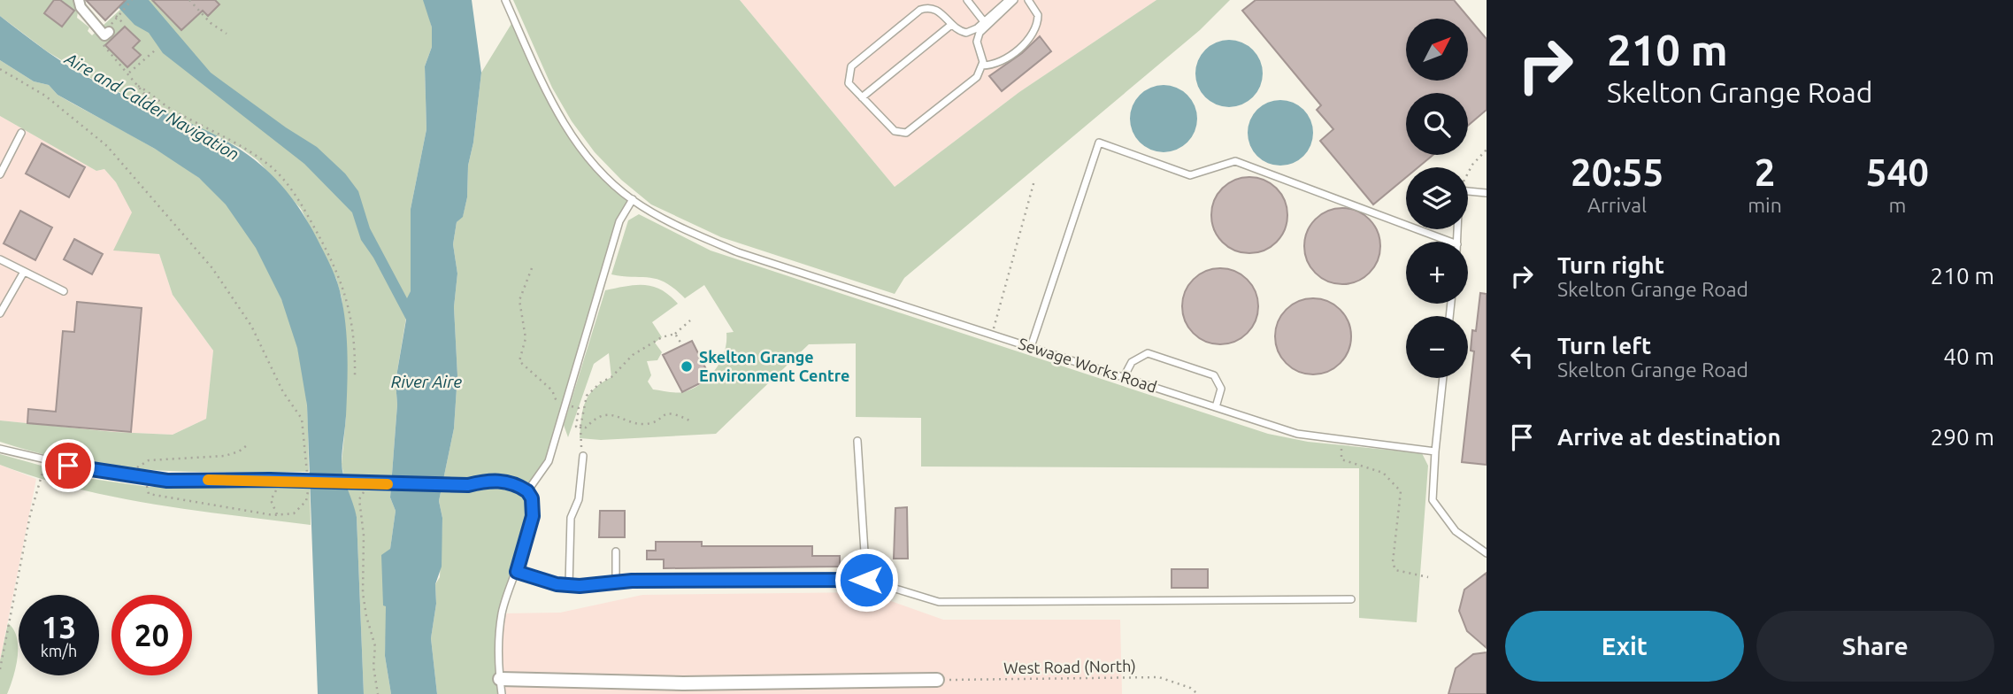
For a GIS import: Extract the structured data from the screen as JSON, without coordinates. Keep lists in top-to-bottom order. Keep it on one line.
{"streets":{"lane":["Sewage Works Road"],"path":["West Road (North)"]},"water":["Aire and Calder Navigation","River Aire"],"places":["Skelton Grange Environment Centre"],"north":"top right","page":{"turn":["210 m","Skelton Grange Road"],"map_buttons":["+","−"],"eta":["20:55","Arrival","2","min","540","m"],"list":[{"name":"Turn right","note":"Skelton Grange Road","value":"210 m"},{"name":"Turn left","note":"Skelton Grange Road","value":"40 m"},{"name":"Arrive at destination","value":"290 m"}],"speed":"13 km/h","limit":"20","buttons":["Exit","Share"]}}
